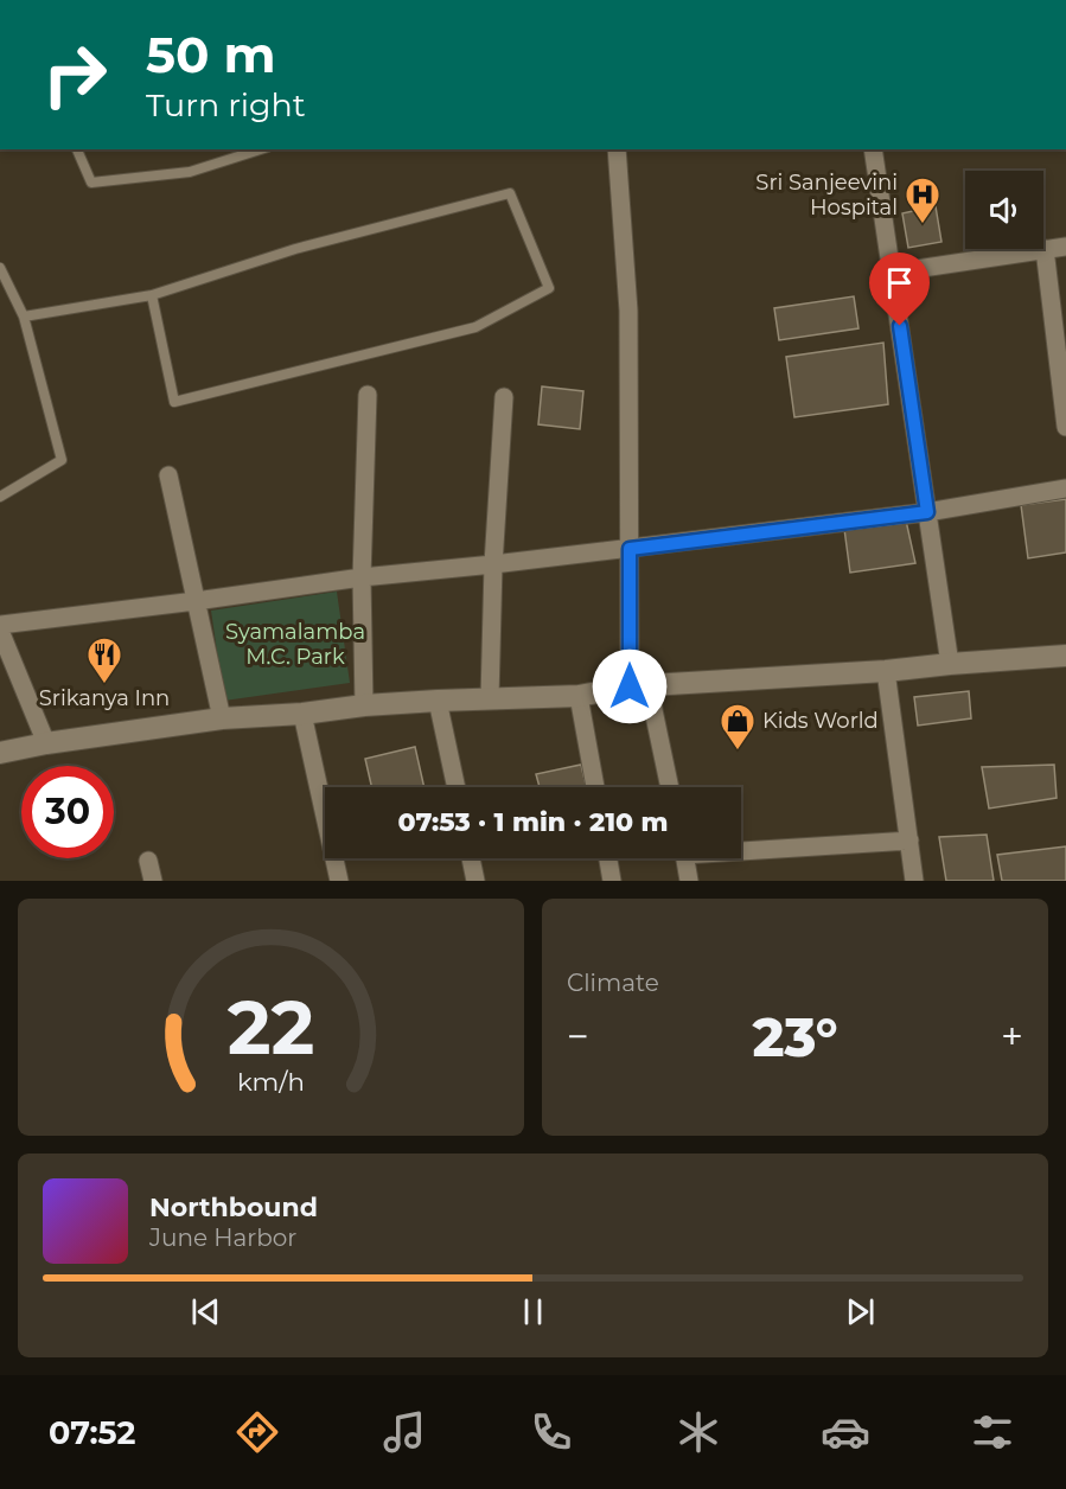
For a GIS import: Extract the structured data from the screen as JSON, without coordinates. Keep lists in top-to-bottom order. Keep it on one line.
{"parks":["Syamalamba M.C. Park"],"places":{"hospital":["Sri Sanjeevini Hospital"],"restaurant":["Srikanya Inn"],"shop":["Kids World"]},"page":{"turn":["50 m","Turn right"],"limit":"30","trip":"07:53 · 1 min · 210 m","tile":"Climate","heat":["−","23°","+"],"song":["Northbound","June Harbor"],"tabs":"07:52","gauge":["22","km/h"]}}
